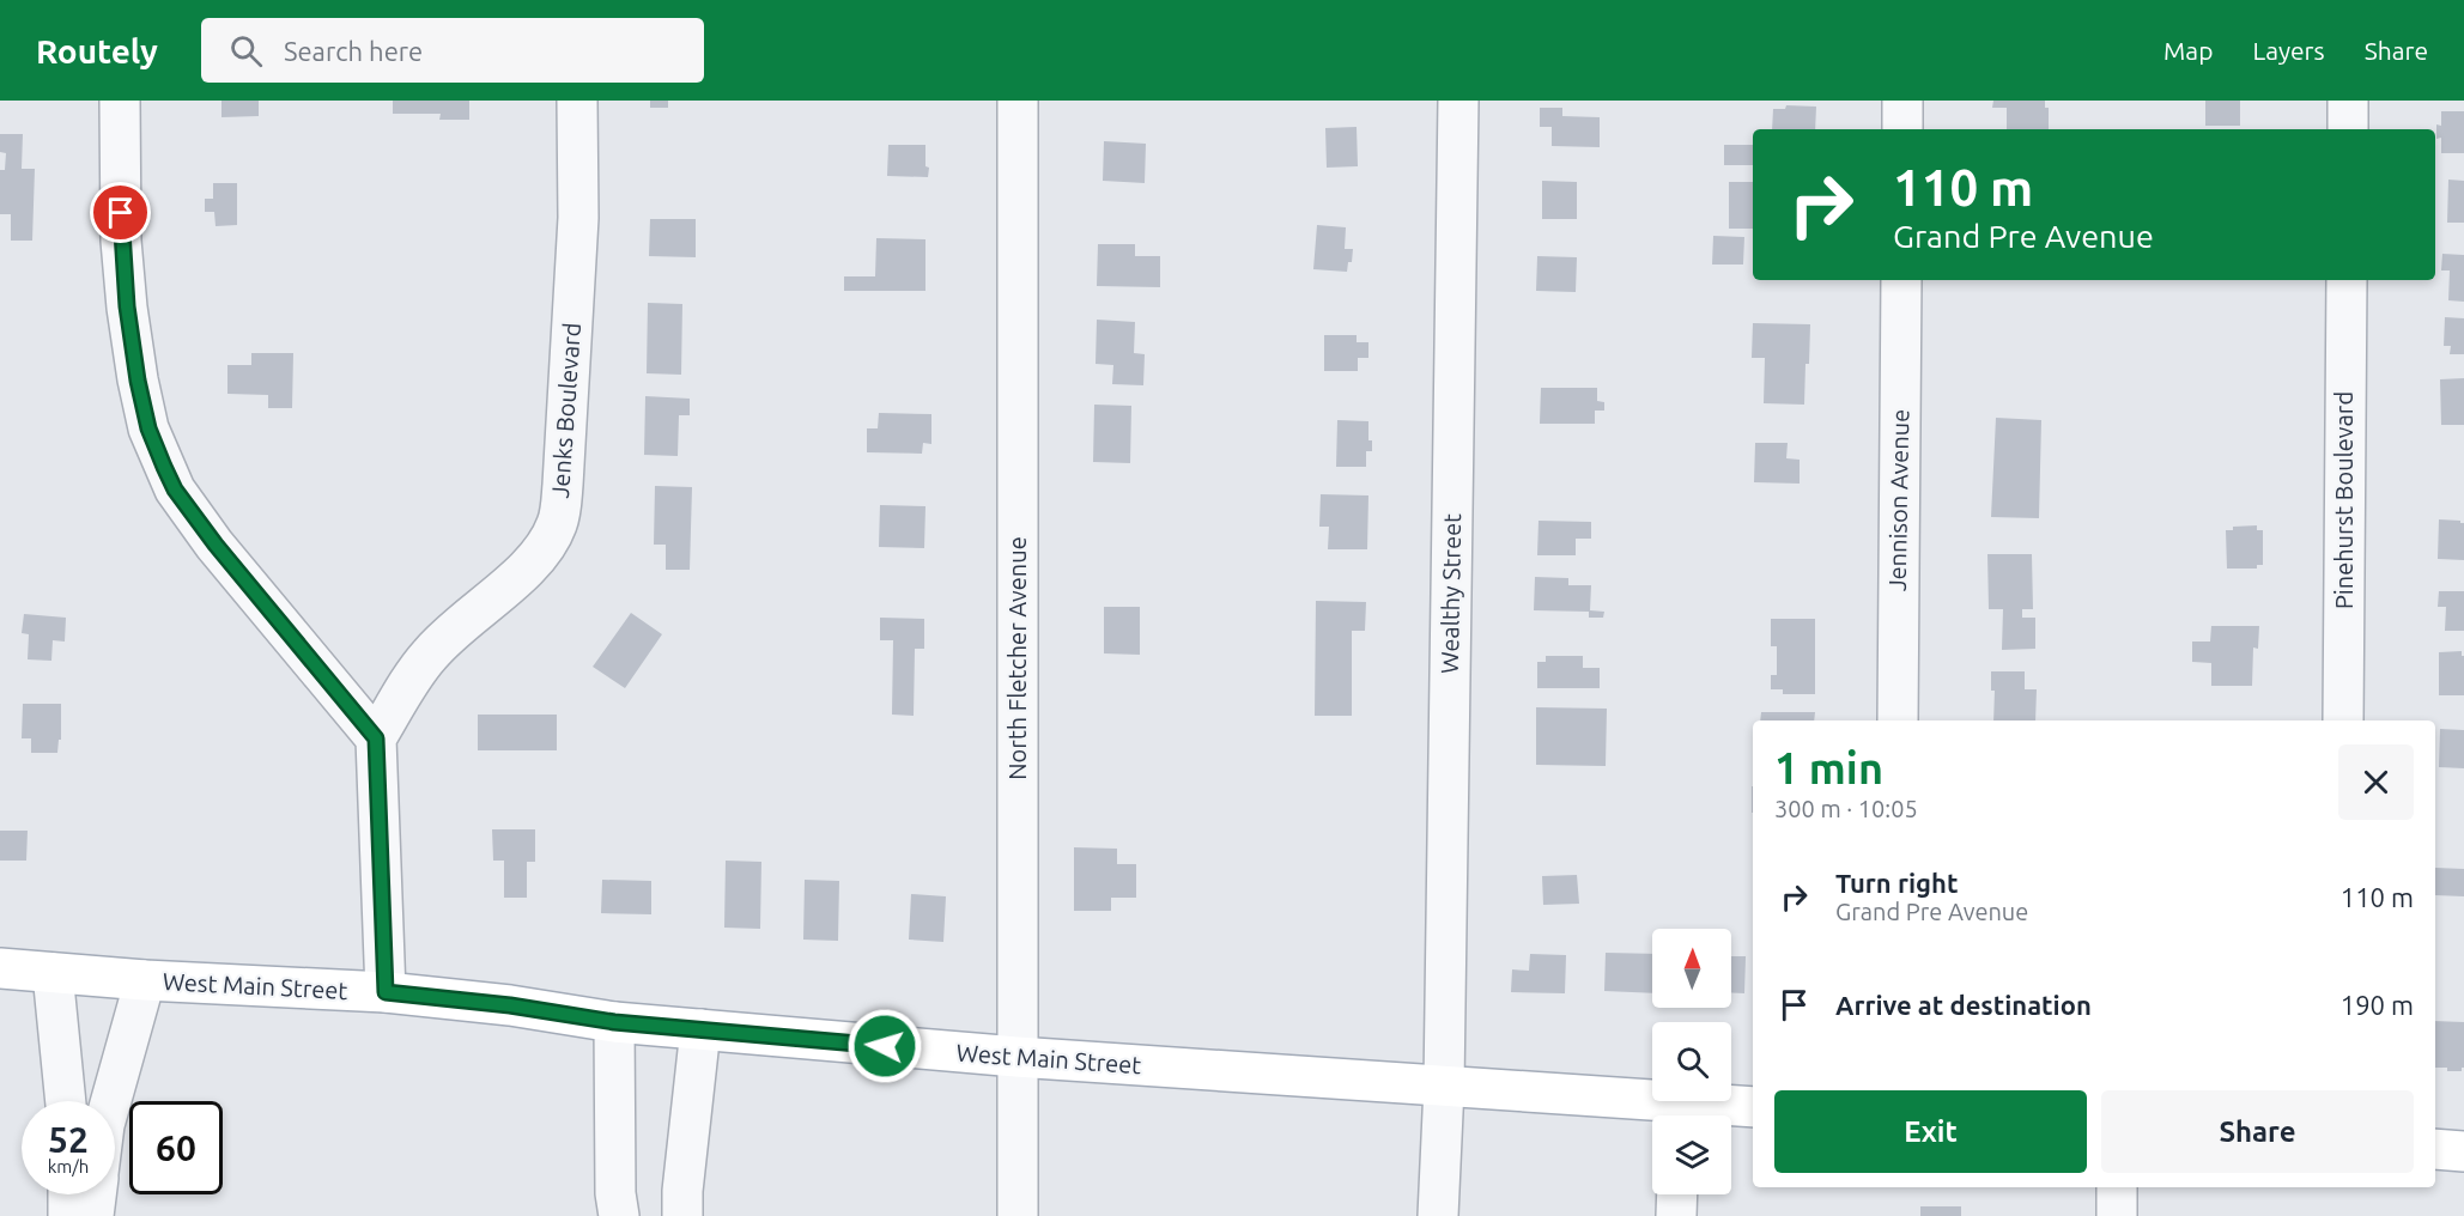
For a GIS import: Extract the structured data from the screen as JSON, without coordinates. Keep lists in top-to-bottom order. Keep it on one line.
{"streets":{"main road":["West Main Street"],"street":["Jenks Boulevard","Jennison Avenue","Pinehurst Boulevard","Wealthy Street","North Fletcher Avenue"]},"crossings":[["Wealthy Street","West Main Street"],["North Fletcher Avenue","West Main Street"]],"north":"top","page":{"header":"Routely","search":"Search here","nav":["Map","Layers","Share"],"turn":["110 m","Grand Pre Avenue"],"heading":["1 min","300 m · 10:05"],"list":[{"name":"Turn right","note":"Grand Pre Avenue","value":"110 m"},{"name":"Arrive at destination","value":"190 m"}],"buttons":["Exit","Share"],"speed":"52 km/h","limit":"60"}}
